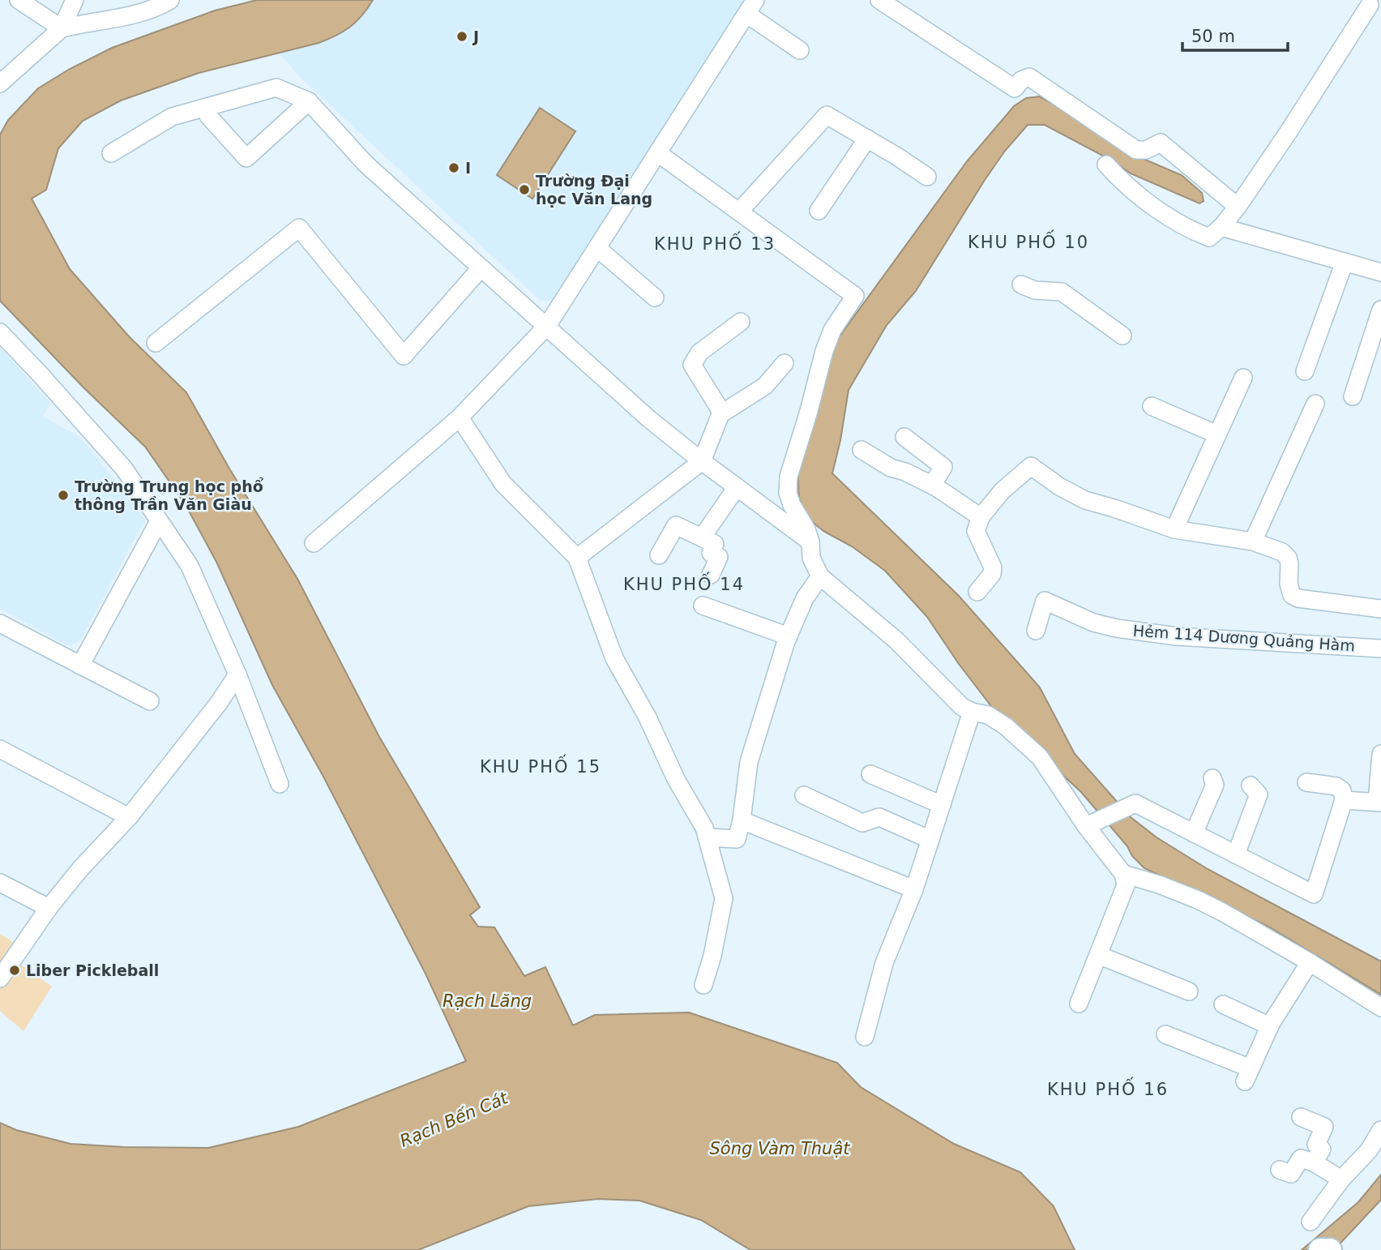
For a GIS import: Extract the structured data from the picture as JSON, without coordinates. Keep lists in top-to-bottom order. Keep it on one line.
{"streets":{"street":["Hẻm 114 Dương Quảng Hàm"]},"districts":["KHU PHỐ 10","KHU PHỐ 13","KHU PHỐ 14","KHU PHỐ 15","KHU PHỐ 16"],"water":["Rạch Lăng","Rạch Bến Cát","Sông Vàm Thuật"],"places":["J","I","Trường Đại học Văn Lang","Trường Trung học phổ thông Trần Văn Giàu","Liber Pickleball"],"scale_bar":"50 m"}
